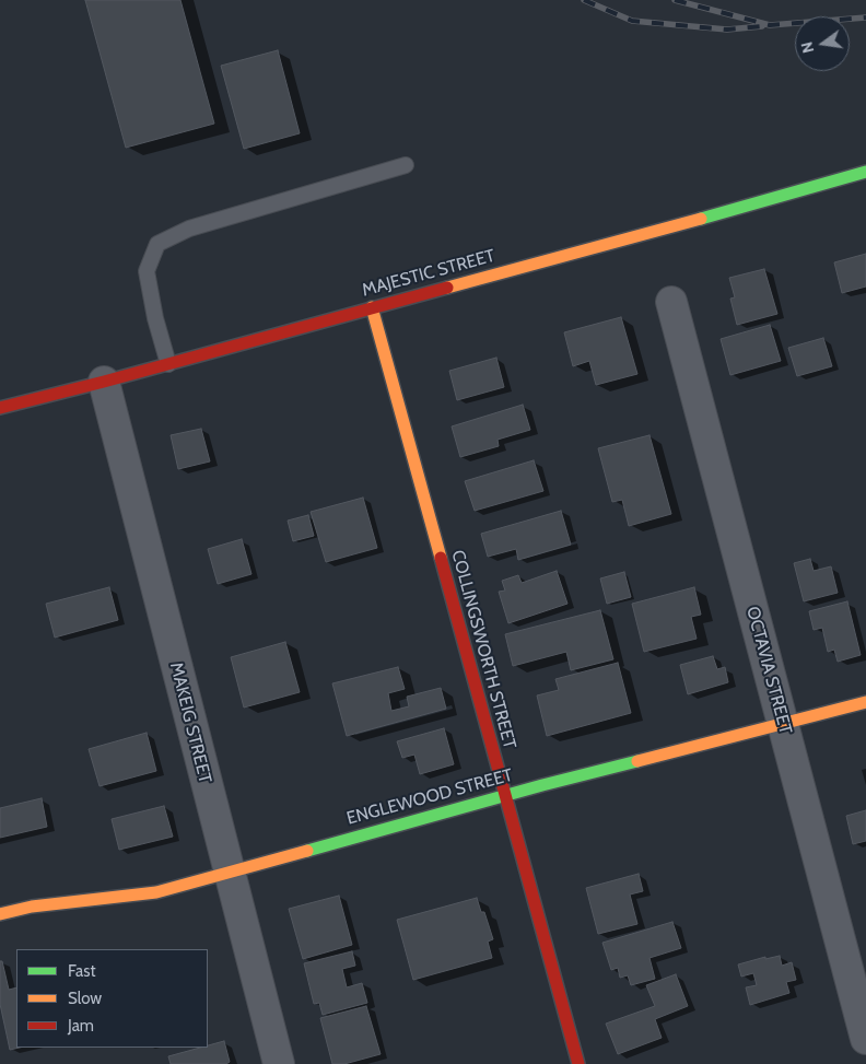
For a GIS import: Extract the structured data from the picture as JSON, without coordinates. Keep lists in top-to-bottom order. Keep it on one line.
{"streets":{"street":["MAJESTIC STREET","COLLINGSWORTH STREET","OCTAVIA STREET","MAKEIG STREET","ENGLEWOOD STREET"]},"crossings":[["MAJESTIC STREET","COLLINGSWORTH STREET"],["MAJESTIC STREET","MAKEIG STREET"],["COLLINGSWORTH STREET","ENGLEWOOD STREET"],["OCTAVIA STREET","ENGLEWOOD STREET"],["MAKEIG STREET","ENGLEWOOD STREET"]],"legend":["Fast","Slow","Jam"],"north":"left"}
